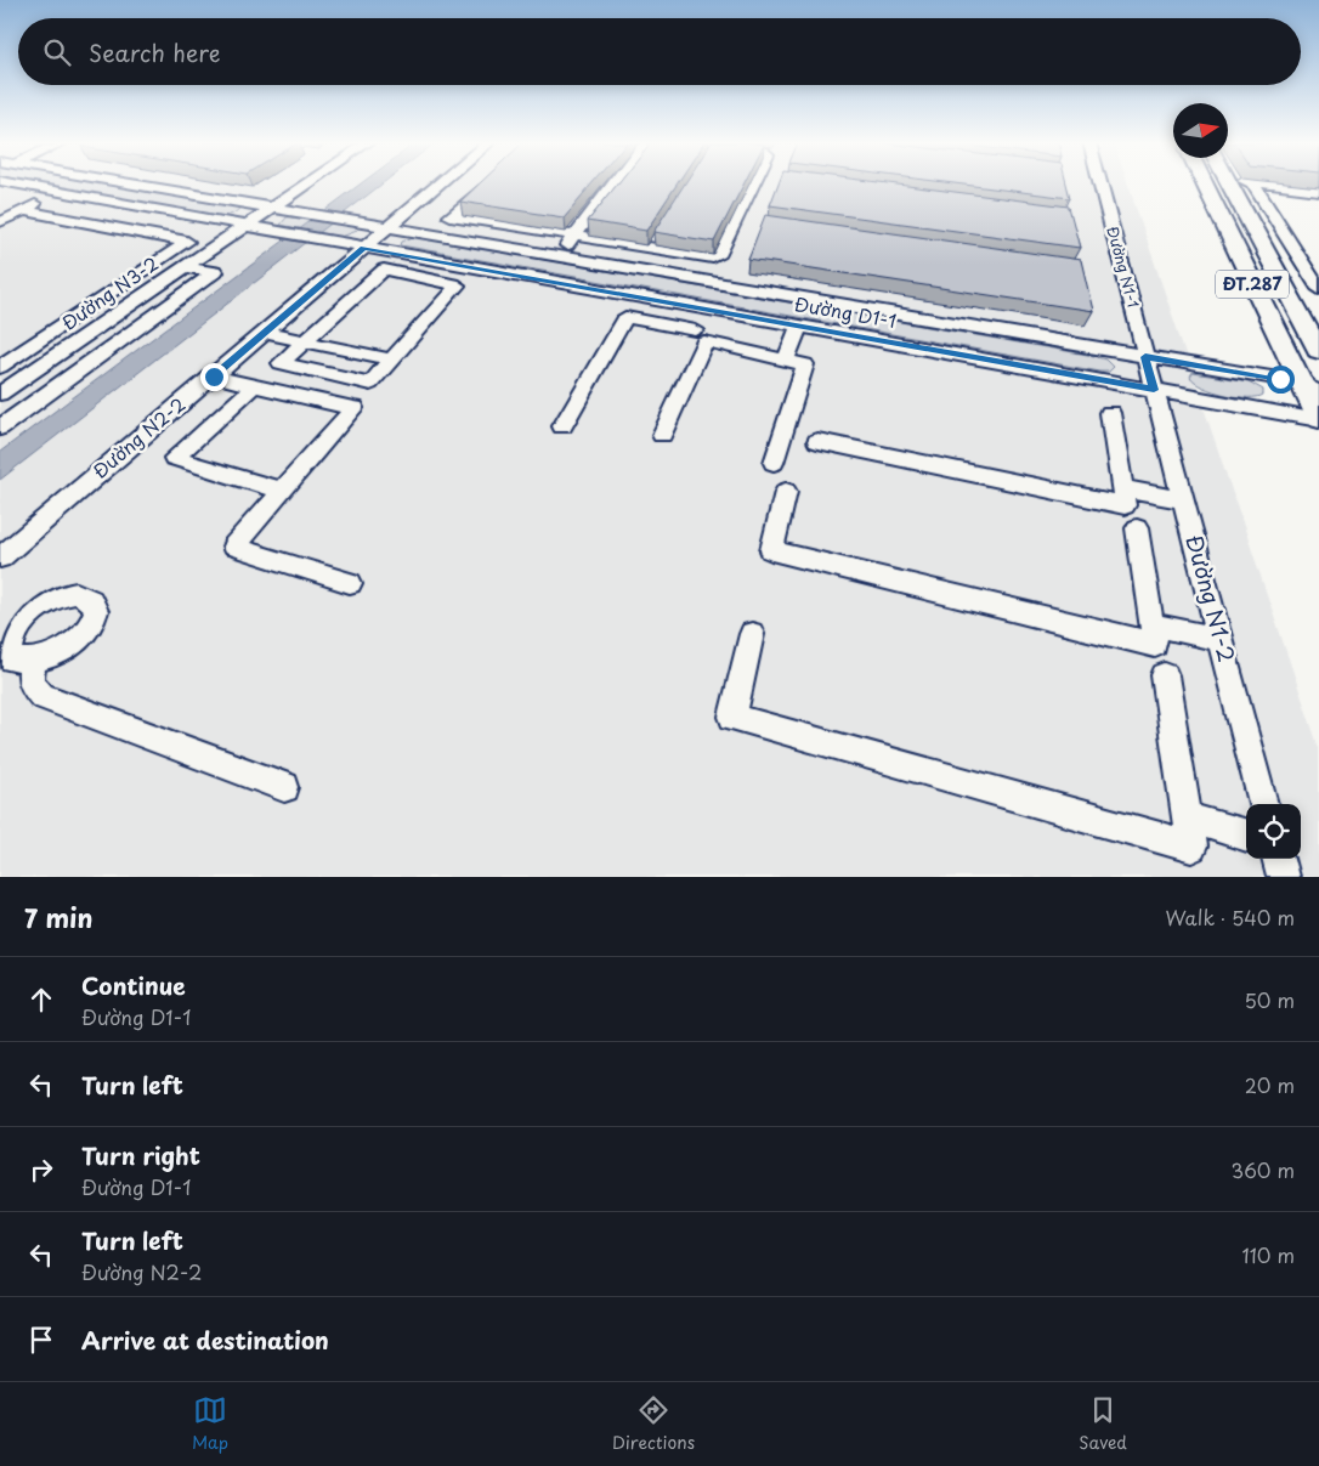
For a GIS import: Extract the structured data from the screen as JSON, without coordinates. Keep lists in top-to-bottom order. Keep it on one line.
{"streets":{"main road":["ĐT.287"],"street":["Đường N1-1","Đường N3-2","Đường D1-1","Đường N2-2","Đường N1-2"]},"crossings":[["Đường N1-1","Đường D1-1"],["Đường N1-1","Đường N1-2"],["ĐT.287","Đường D1-1"],["Đường N3-2","Đường D1-1"],["Đường D1-1","Đường N2-2"],["Đường D1-1","Đường N1-2"]],"north":"right","page":{"search":"Search here","heading":["7 min","Walk · 540 m"],"list":[["Continue","Đường D1-1","50 m"],["Turn left","20 m"],["Turn right","Đường D1-1","360 m"],["Turn left","Đường N2-2","110 m"],"Arrive at destination"],"nav":["Map","Directions","Saved"]}}
